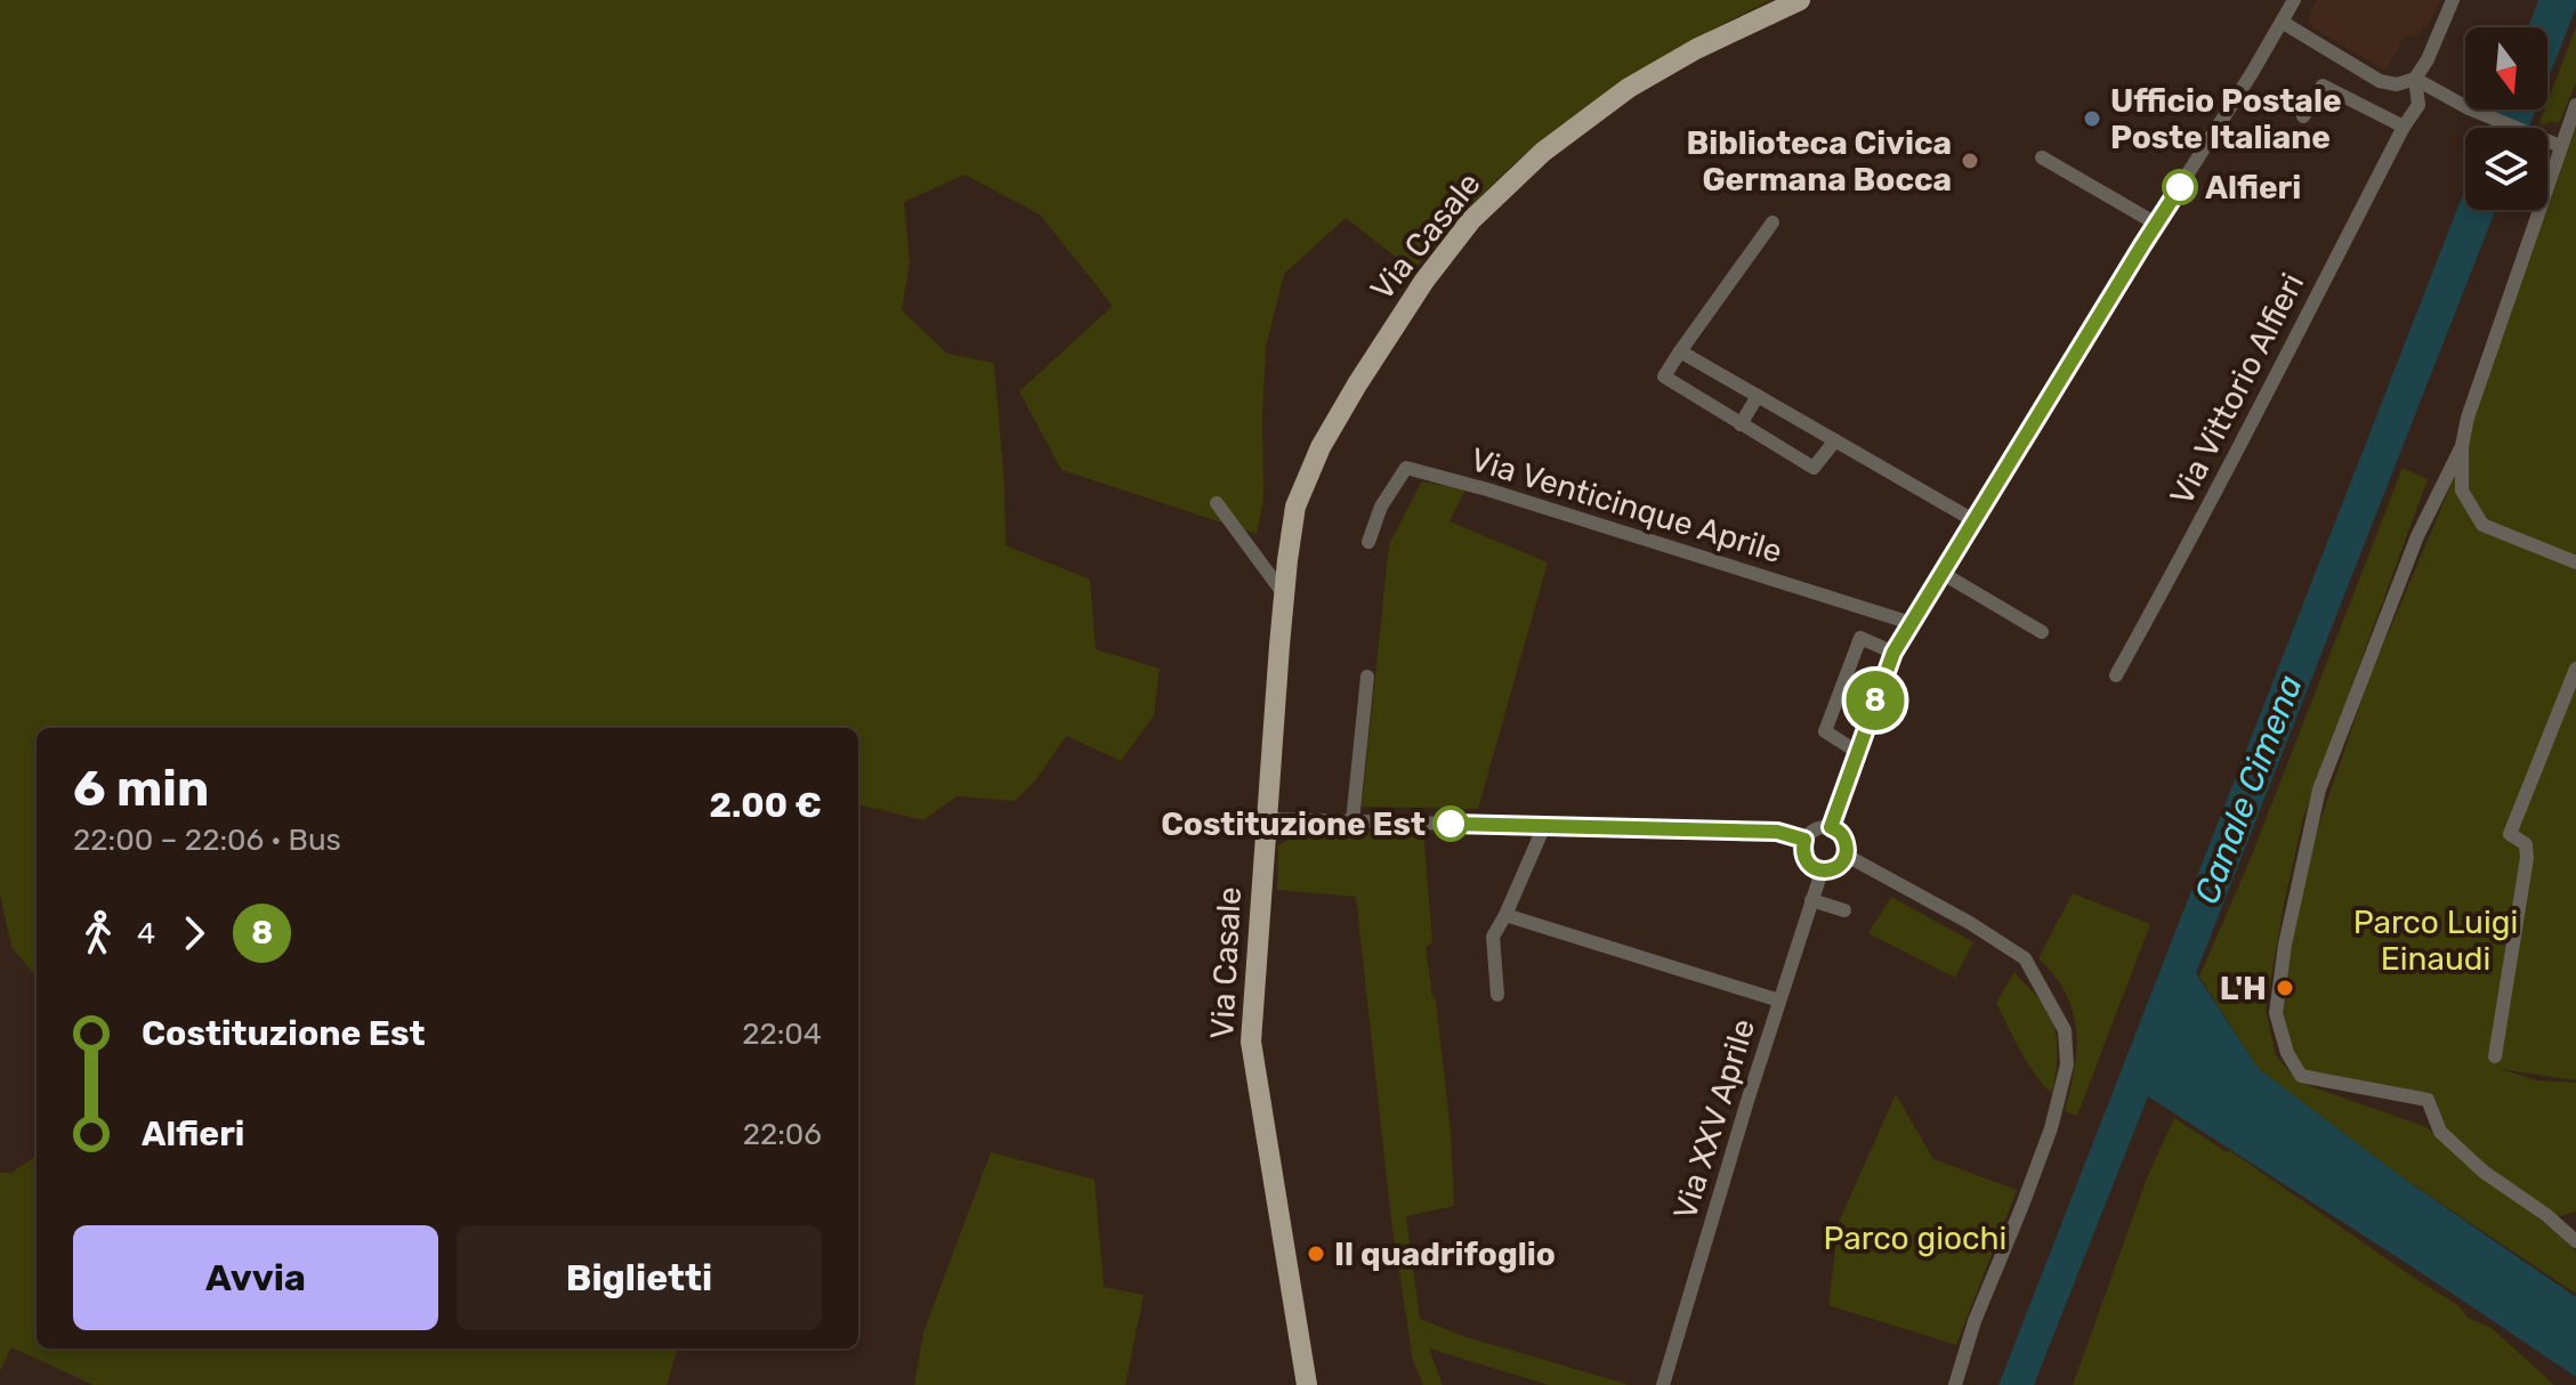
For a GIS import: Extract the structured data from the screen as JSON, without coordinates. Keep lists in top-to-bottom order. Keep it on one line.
{"streets":{"main road":["Via Casale"],"street":["Via Vittorio Alfieri","Via Venticinque Aprile","Via XXV Aprile"]},"water":["Canale Cimena"],"parks":["Parco Luigi Einaudi","Parco giochi"],"places":["Ufficio Postale Poste Italiane","Biblioteca Civica Germana Bocca","Alfieri","Costituzione Est","L'H","Il quadrifoglio"],"lines":["bus line 8"],"north":"bottom","page":{"on_map":"8","heading":["6 min","22:00 – 22:06 · Bus","2.00 €"],"legs":["4","8"],"list":[{"name":"Costituzione Est","value":"22:04"},{"name":"Alfieri","value":"22:06"}],"buttons":["Avvia","Biglietti"]}}
